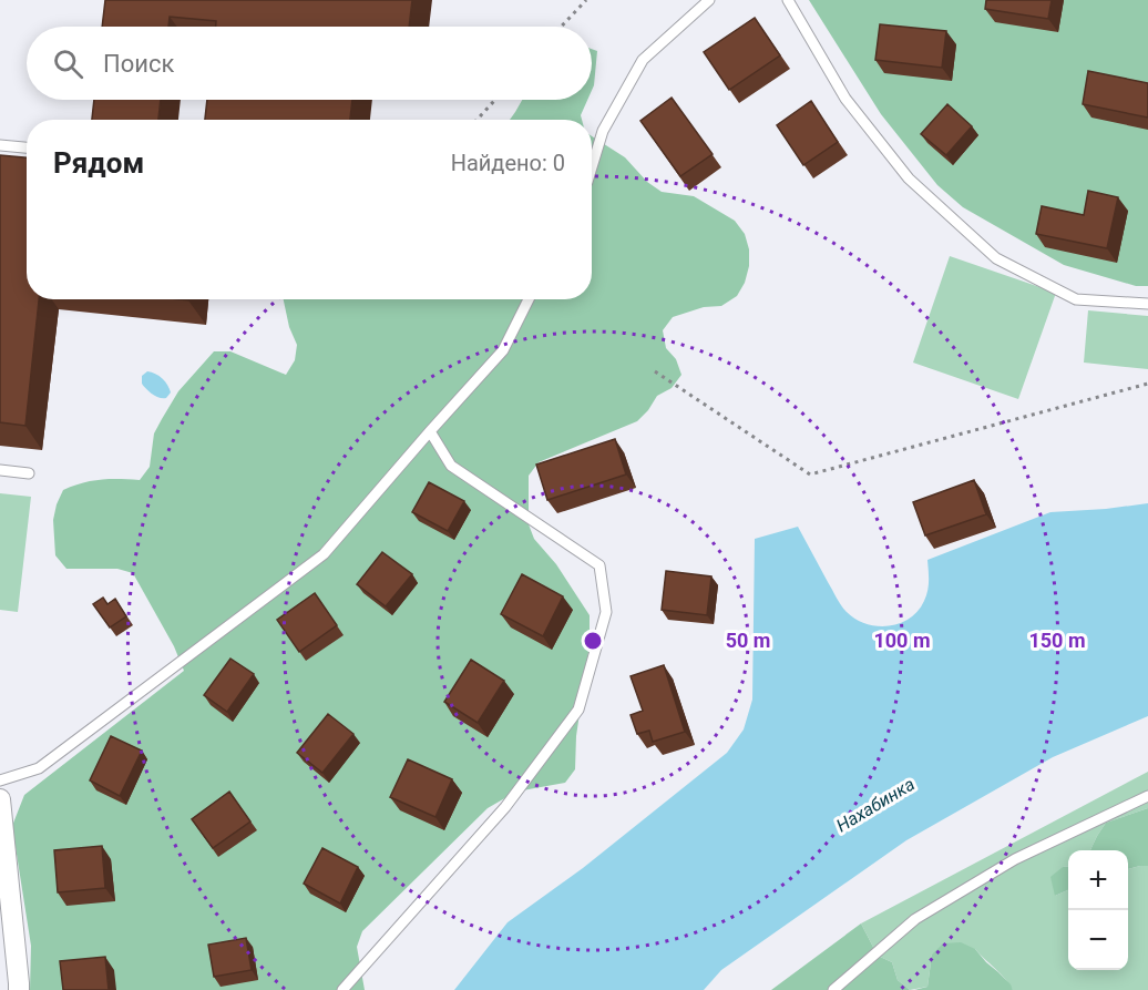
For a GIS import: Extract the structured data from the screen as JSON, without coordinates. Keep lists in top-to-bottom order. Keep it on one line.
{"water":["Нахабинка"],"page":{"search":"Поиск","heading":["Рядом","Найдено: 0"],"map_buttons":["+","−"]},"rings":["50 m","100 m","150 m"]}
